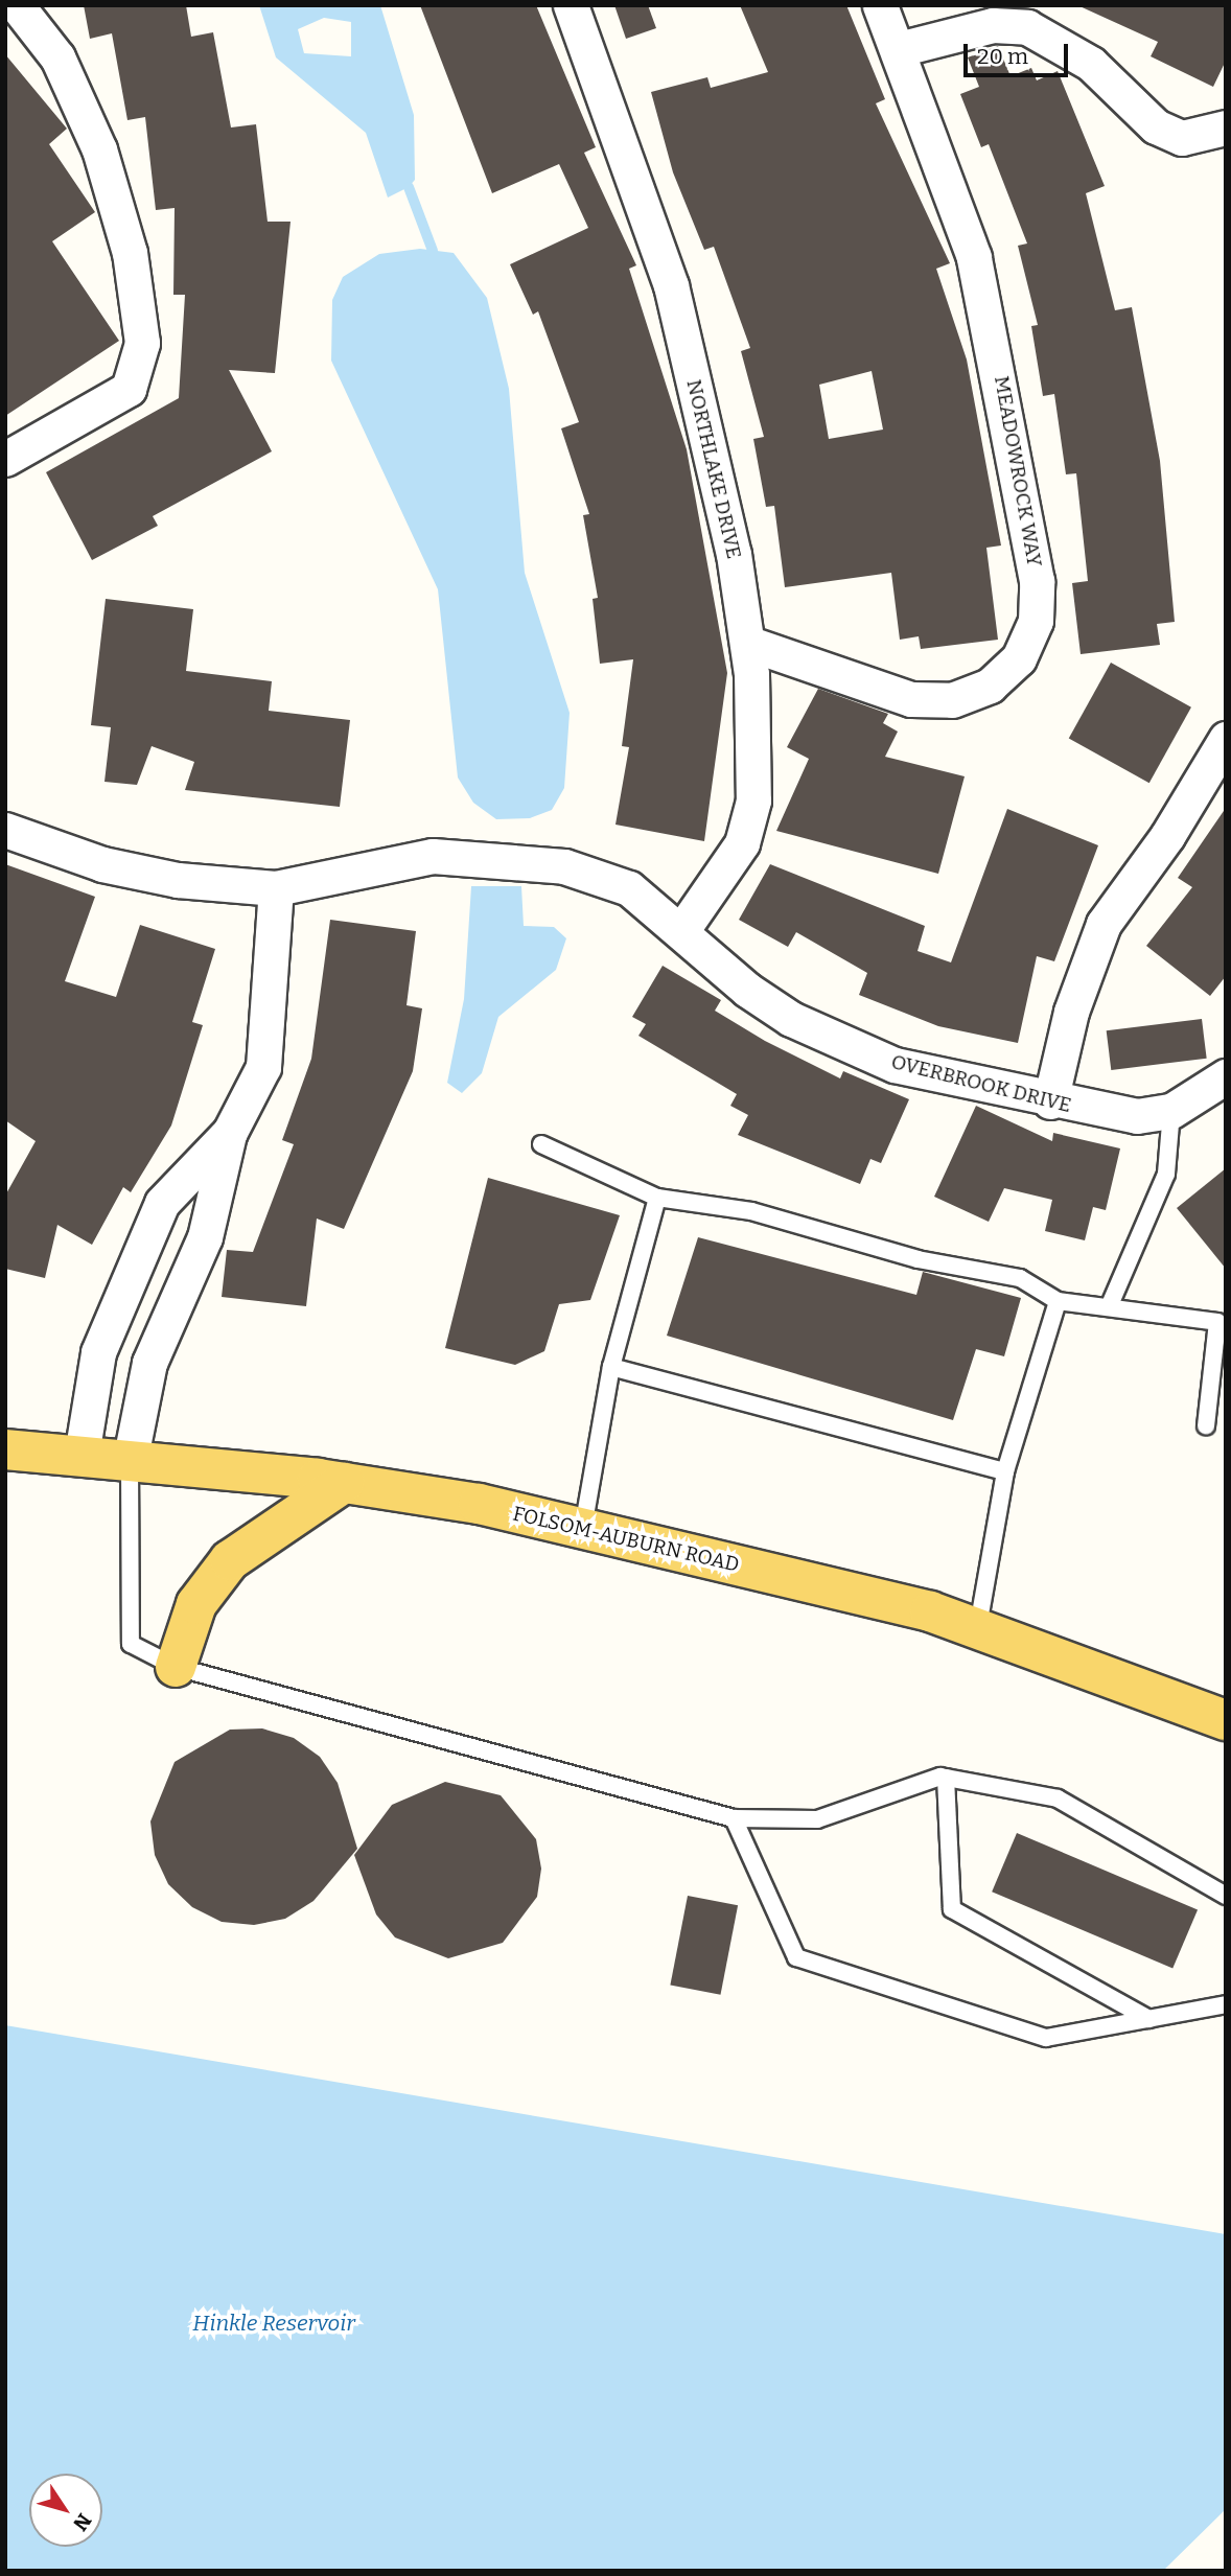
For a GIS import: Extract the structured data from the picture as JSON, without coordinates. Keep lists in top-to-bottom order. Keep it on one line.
{"streets":{"main road":["FOLSOM-AUBURN ROAD"],"street":["NORTHLAKE DRIVE","MEADOWROCK WAY","OVERBROOK DRIVE"]},"crossings":[["NORTHLAKE DRIVE","MEADOWROCK WAY"],["NORTHLAKE DRIVE","OVERBROOK DRIVE"]],"water":["Hinkle Reservoir"],"scale_bar":"20 m","north":"bottom right"}
